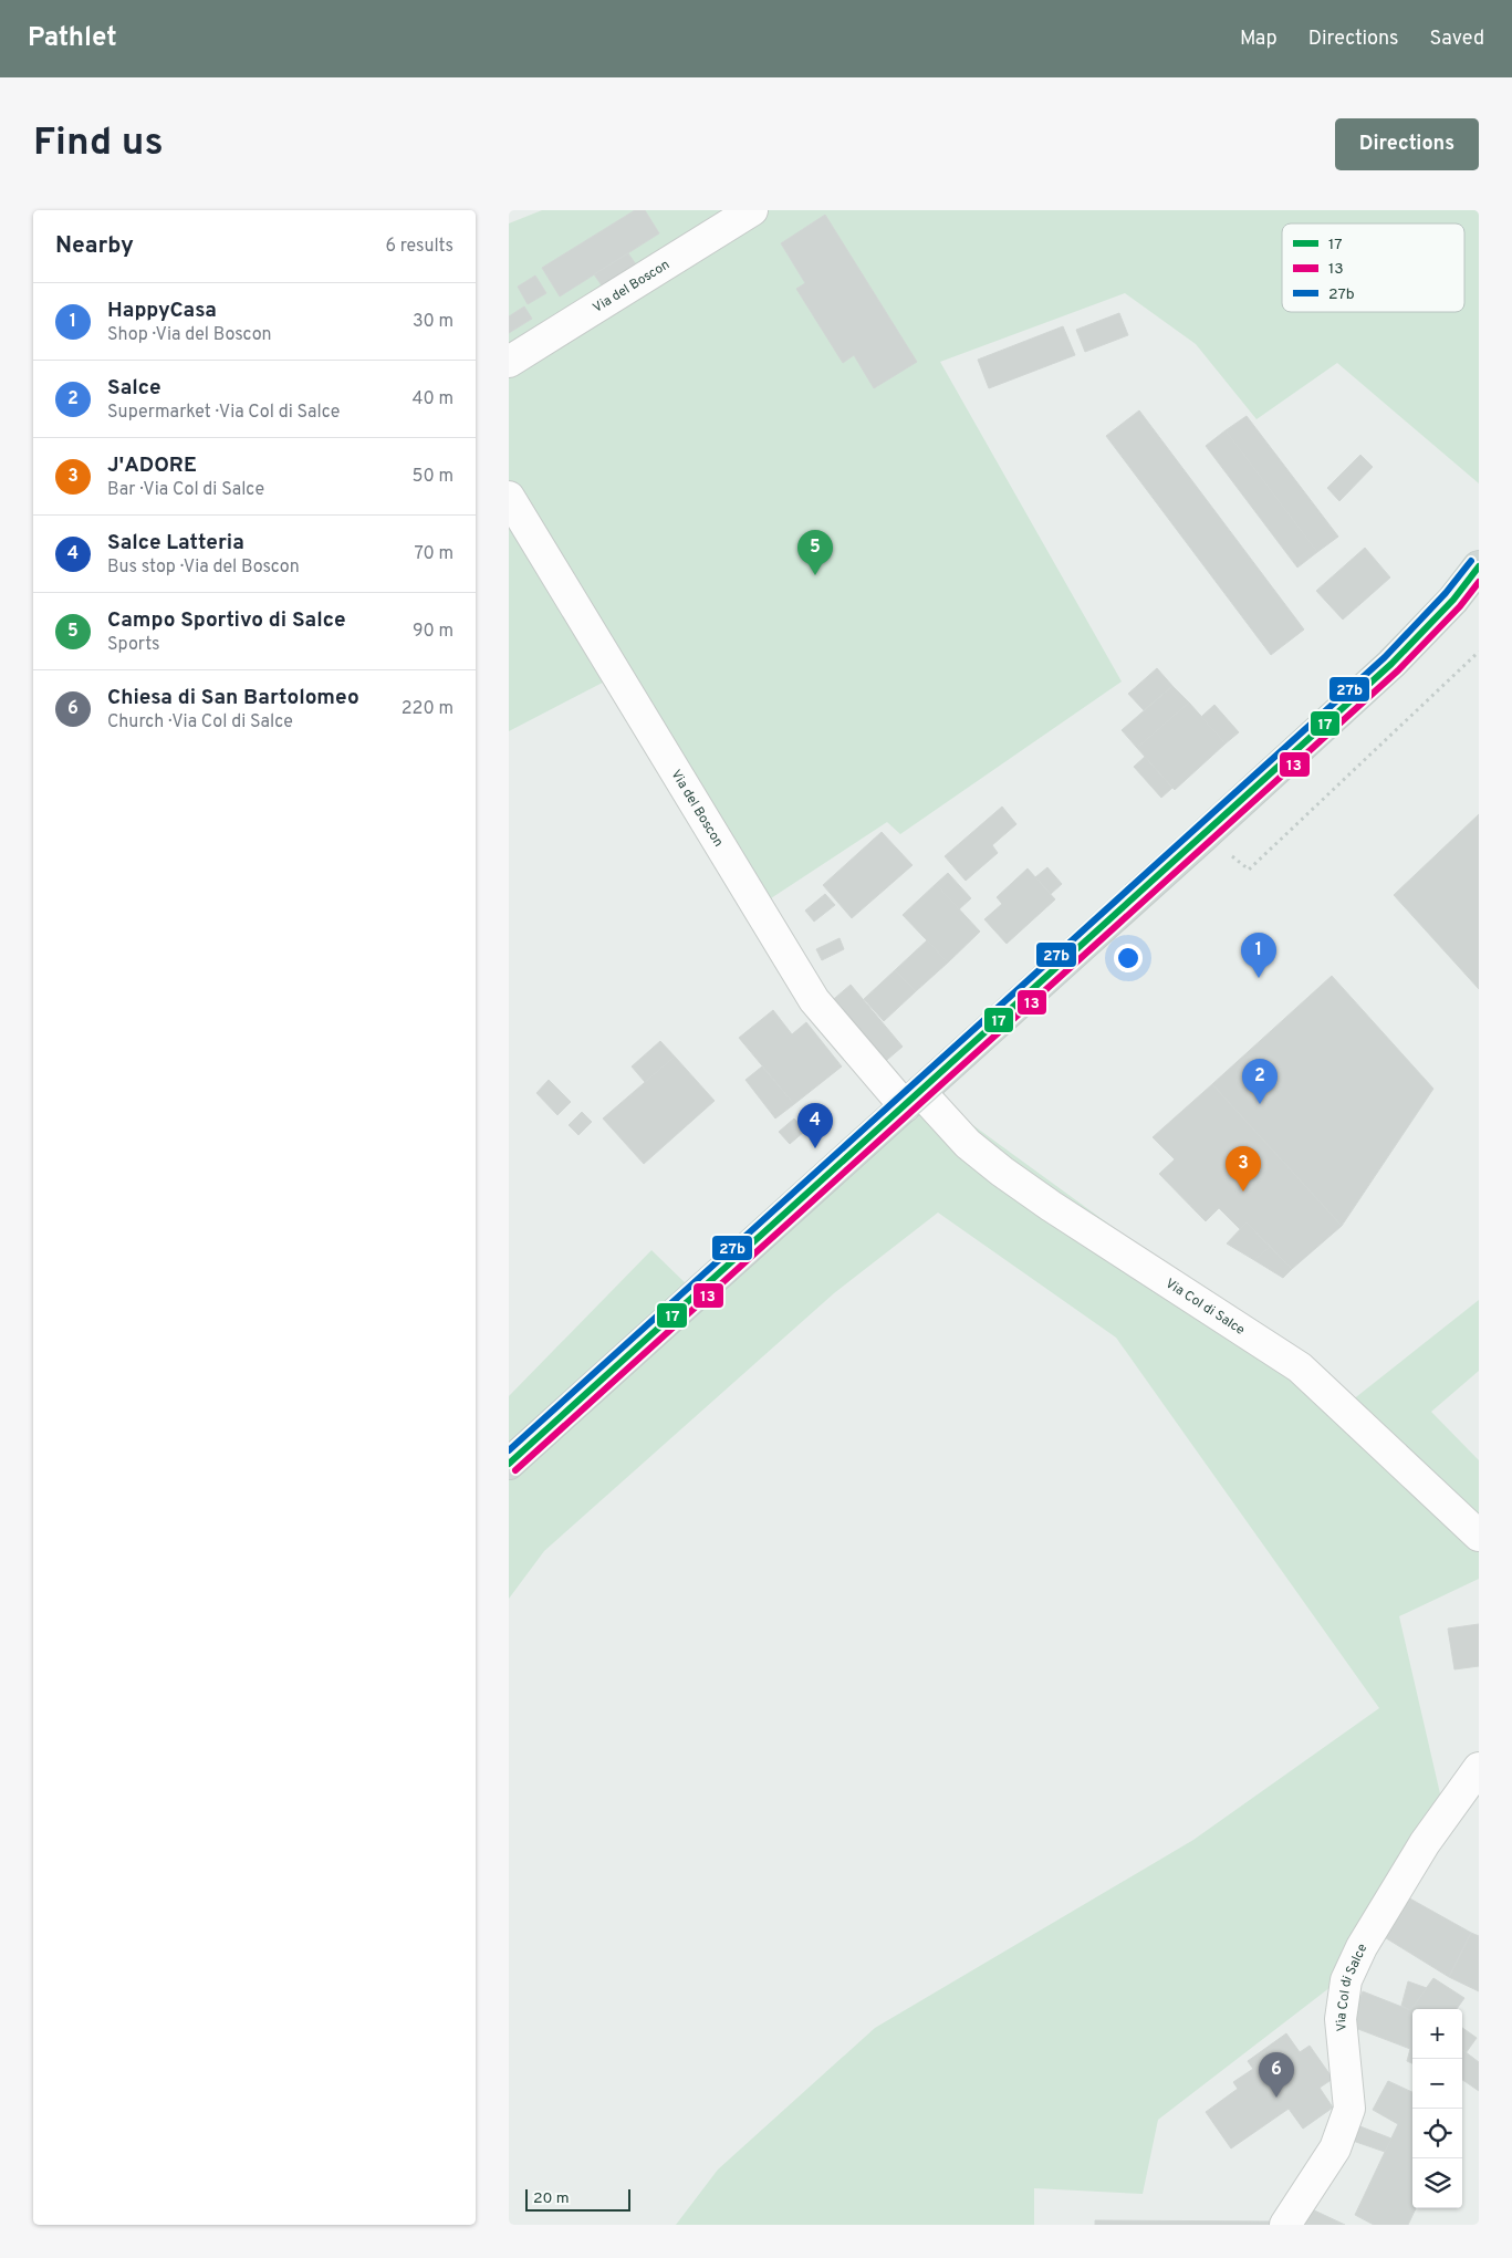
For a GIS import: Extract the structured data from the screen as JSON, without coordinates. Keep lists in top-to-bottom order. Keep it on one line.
{"streets":{"street":["Via del Boscon","Via Col di Salce"]},"crossings":[["Via del Boscon","Via Col di Salce"]],"lines":["transit line 27b","transit line 17","transit line 13"],"legend":["17","13","27b"],"scale_bar":"20 m","page":{"header":"Pathlet","nav":["Map","Directions","Saved"],"buttons":"Directions","title":"Find us","heading":["Nearby","6 results"],"list":[{"mark":"1","name":"HappyCasa","note":"Shop · Via del Boscon","value":"30 m"},{"mark":"2","name":"Salce","note":"Supermarket · Via Col di Salce","value":"40 m"},{"mark":"3","name":"J'ADORE","note":"Bar · Via Col di Salce","value":"50 m"},{"mark":"4","name":"Salce Latteria","note":"Bus stop · Via del Boscon","value":"70 m"},{"mark":"5","name":"Campo Sportivo di Salce","note":"Sports","value":"90 m"},{"mark":"6","name":"Chiesa di San Bartolomeo","note":"Church · Via Col di Salce","value":"220 m"}],"pins":["5","1","2","4","3","6"],"map_buttons":["+","−"],"scale":"20 m"}}
